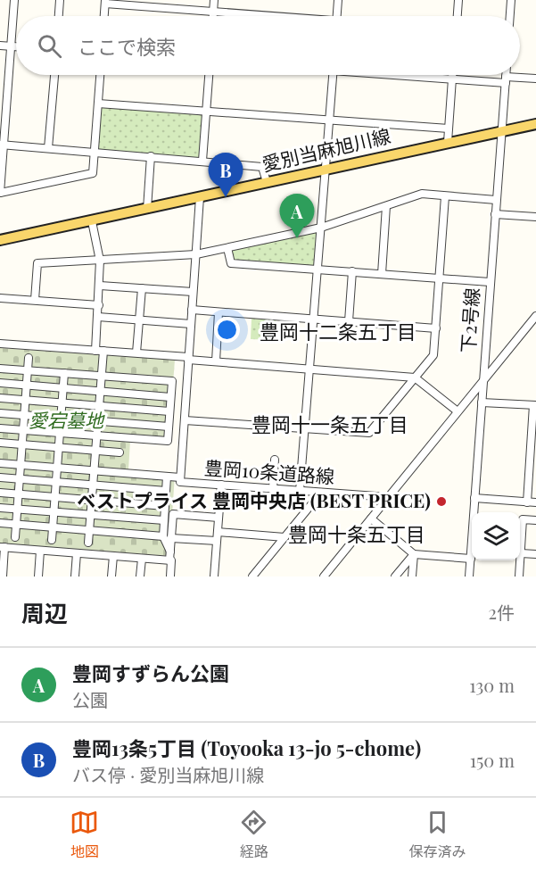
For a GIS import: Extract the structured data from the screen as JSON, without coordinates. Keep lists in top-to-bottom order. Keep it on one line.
{"streets":{"main road":["愛別当麻旭川線"],"street":["下2号線","豊岡10条道路線"]},"crossings":[["愛別当麻旭川線","下2号線"]],"districts":["豊岡十二条五丁目","豊岡十一条五丁目","豊岡十条五丁目"],"parks":["愛宕墓地"],"places":["ベストプライス 豊岡中央店 (BEST PRICE)"],"page":{"search":"ここで検索","pins":["B","A"],"heading":["周辺","2件"],"list":[{"mark":"A","name":"豊岡すずらん公園","note":"公園","value":"130 m"},{"mark":"B","name":"豊岡13条5丁目 (Toyooka 13-jo 5-chome)","note":"バス停 · 愛別当麻旭川線","value":"150 m"}],"nav":["地図","経路","保存済み"]}}
